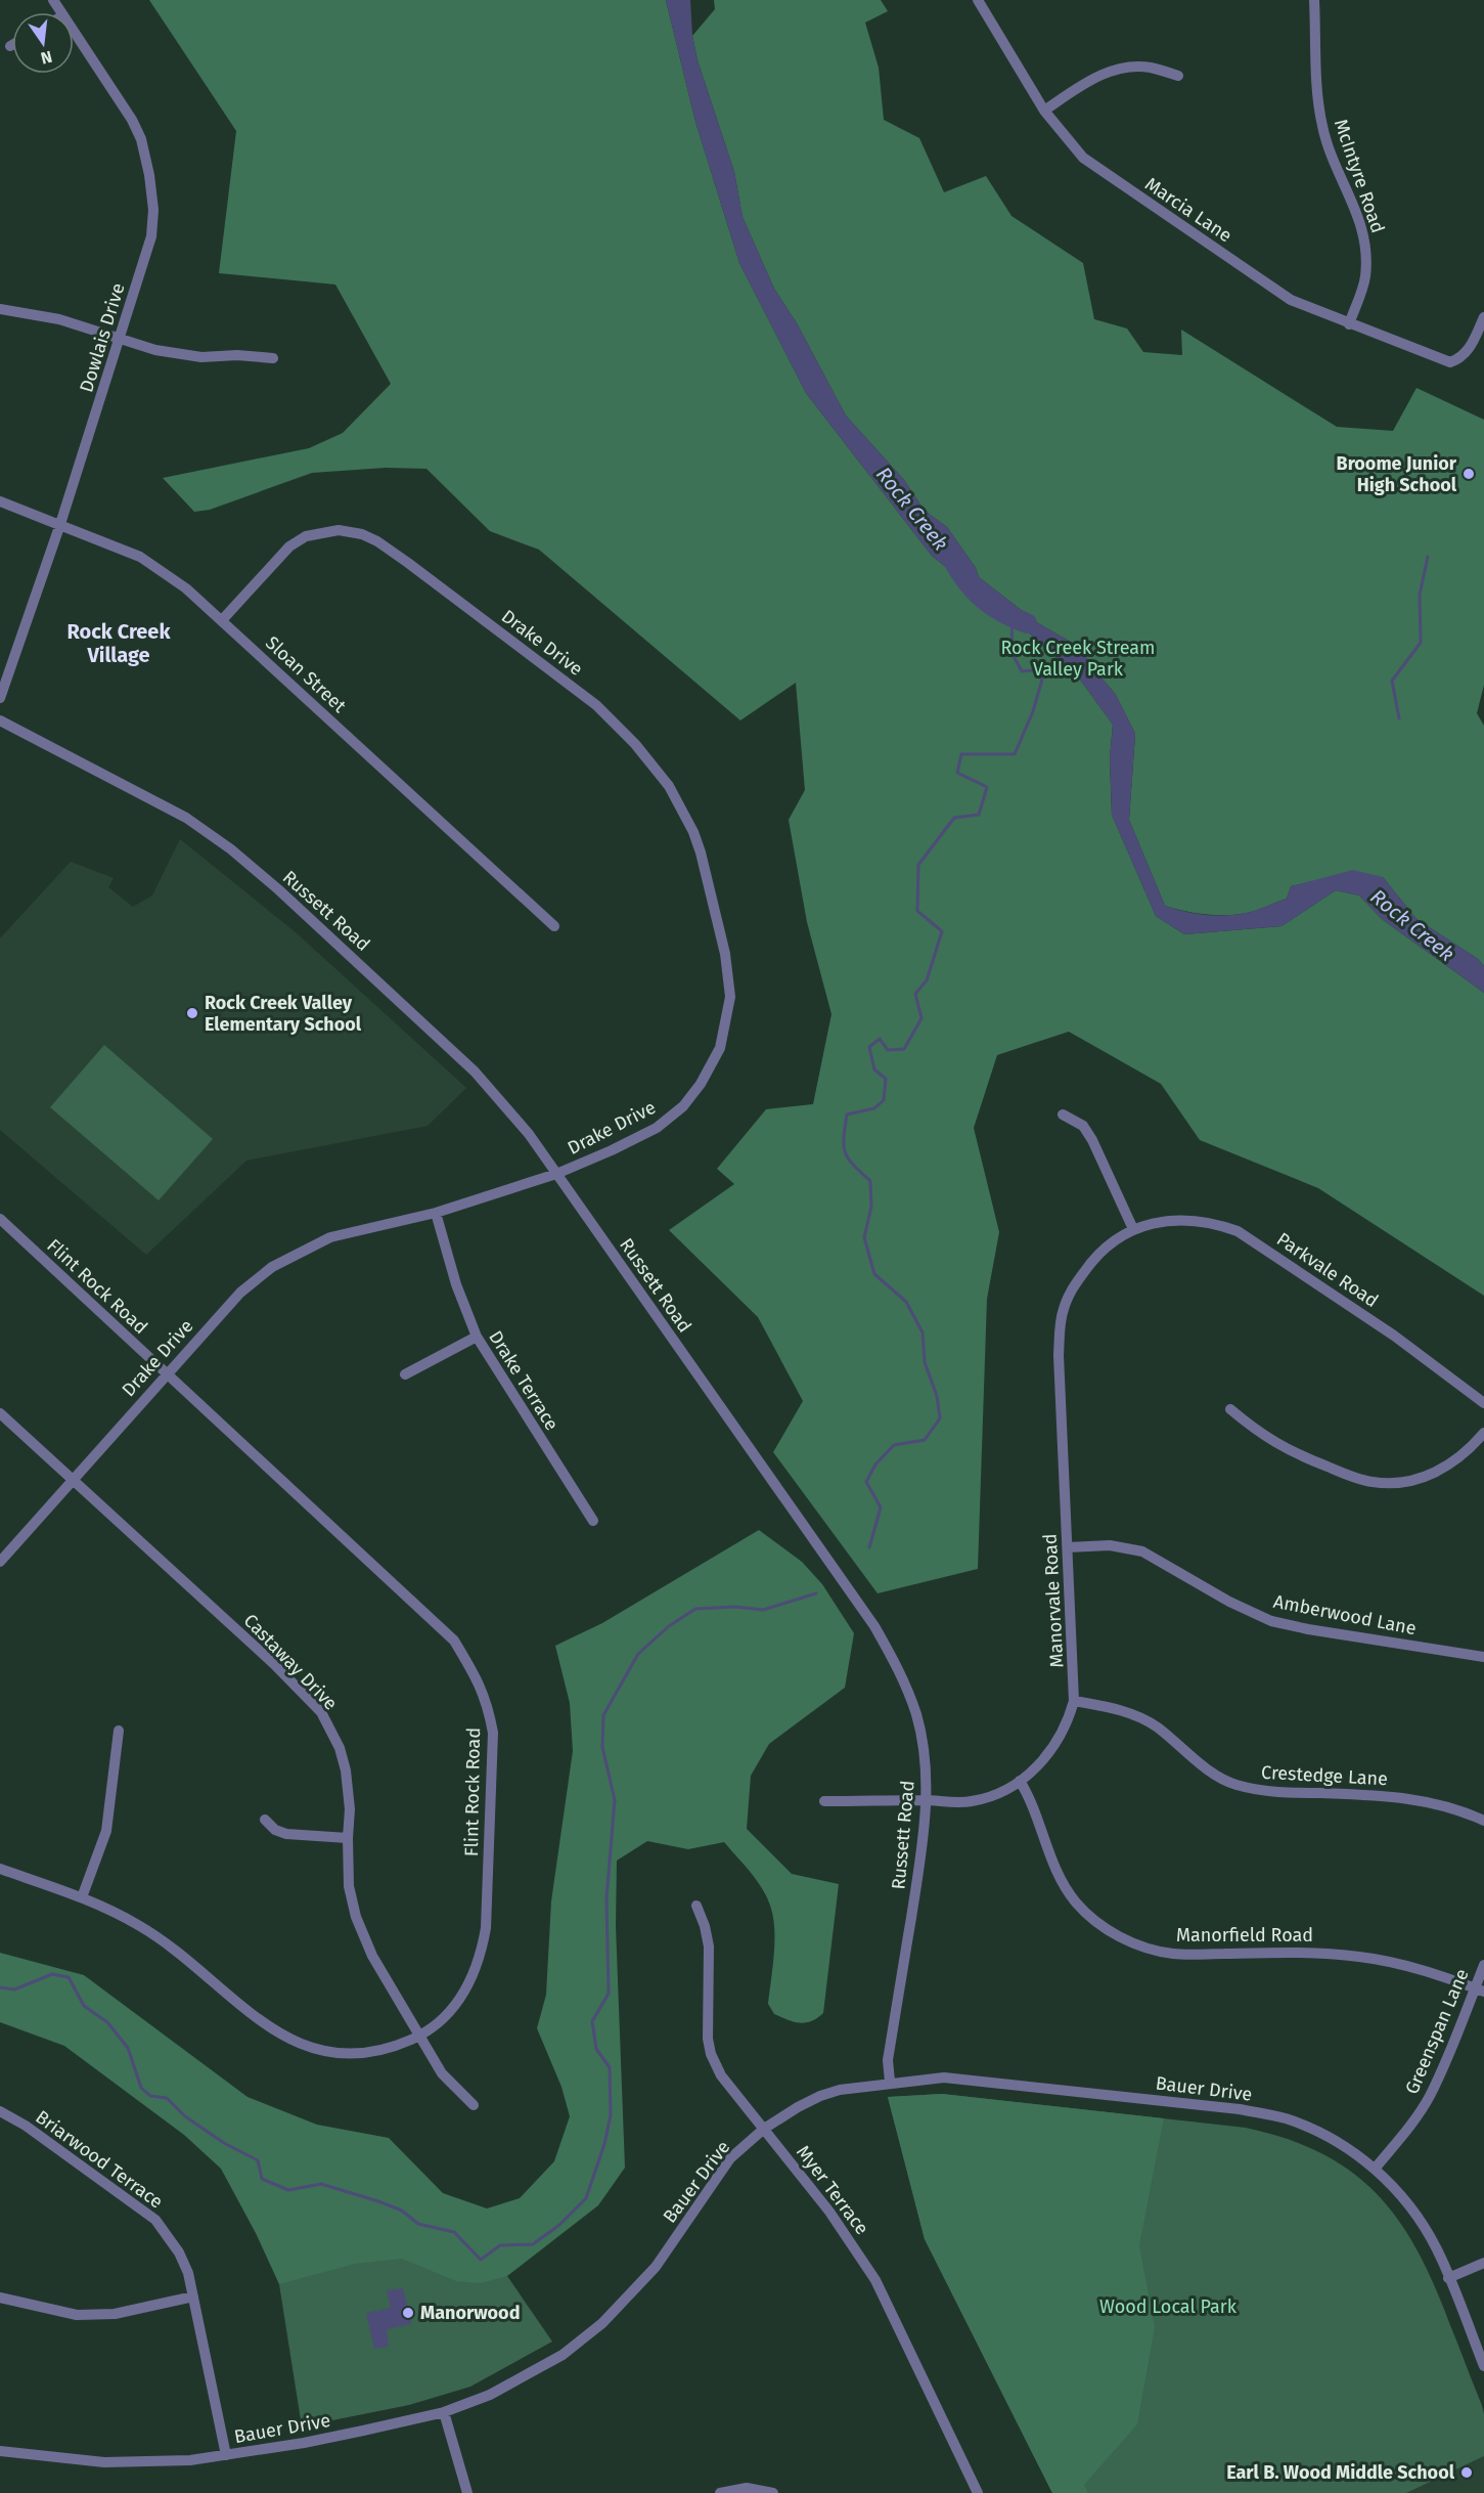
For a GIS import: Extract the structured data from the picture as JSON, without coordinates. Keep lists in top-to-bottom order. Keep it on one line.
{"streets":{"street":["McIntyre Road","Marcia Lane","Dowlais Drive","Drake Drive","Sloan Street","Russett Road","Parkvale Road","Flint Rock Road","Drake Terrace","Manorvale Road","Amberwood Lane","Castaway Drive","Crestedge Lane","Manorfield Road","Greenspan Lane","Bauer Drive","Briarwood Terrace","Myer Terrace"]},"crossings":[["McIntyre Road","Marcia Lane"],["Dowlais Drive","Sloan Street"],["Drake Drive","Sloan Street"],["Drake Drive","Russett Road"],["Drake Drive","Flint Rock Road"],["Drake Drive","Drake Terrace"],["Drake Drive","Castaway Drive"],["Russett Road","Manorvale Road"],["Russett Road","Bauer Drive"],["Parkvale Road","Manorvale Road"],["Flint Rock Road","Castaway Drive"],["Manorvale Road","Amberwood Lane"],["Manorvale Road","Crestedge Lane"],["Manorvale Road","Manorfield Road"],["Manorfield Road","Greenspan Lane"],["Greenspan Lane","Bauer Drive"],["Bauer Drive","Briarwood Terrace"],["Bauer Drive","Myer Terrace"]],"districts":["Rock Creek Village"],"water":["Rock Creek"],"parks":["Rock Creek Stream Valley Park","Wood Local Park"],"places":["Broome Junior High School","Rock Creek Valley Elementary School","Manorwood","Earl B. Wood Middle School"],"north":"bottom"}
